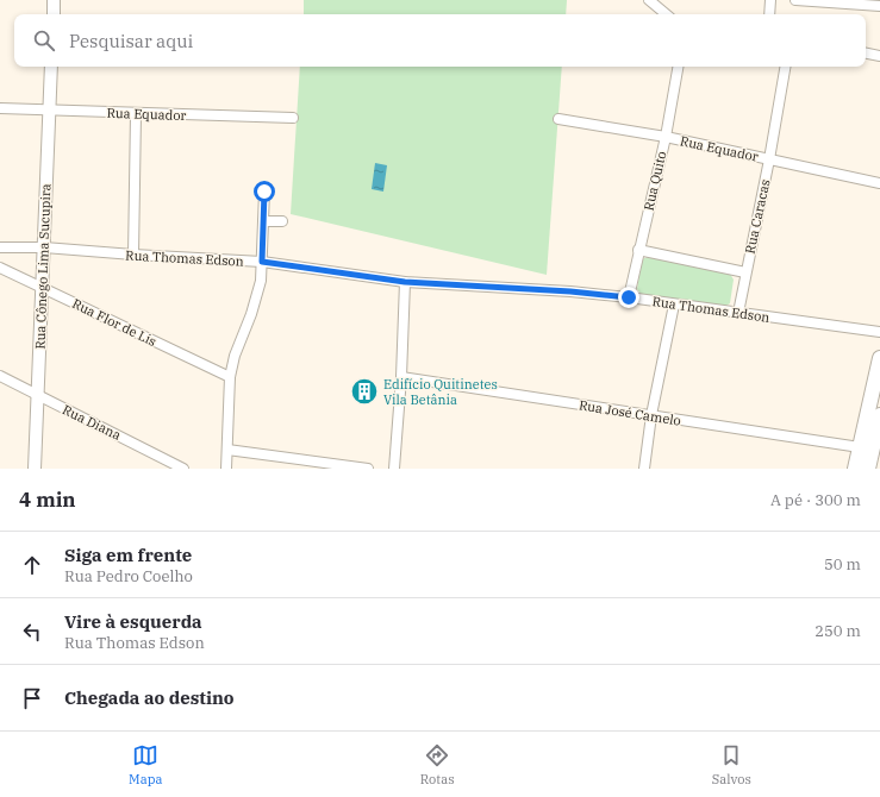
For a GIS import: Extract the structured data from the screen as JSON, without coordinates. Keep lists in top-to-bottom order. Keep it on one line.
{"streets":{"street":["Rua Equador","Rua Quito","Rua Caracas","Rua Thomas Edson","Rua Cônego Lima Sucupira","Rua Flor de Lis","Rua José Camelo","Rua Diana"]},"crossings":[["Rua Equador","Rua Quito"],["Rua Equador","Rua Caracas"],["Rua Equador","Rua Cônego Lima Sucupira"],["Rua Quito","Rua Thomas Edson"],["Rua Caracas","Rua Thomas Edson"],["Rua Thomas Edson","Rua Cônego Lima Sucupira"],["Rua Cônego Lima Sucupira","Rua Flor de Lis"],["Rua Cônego Lima Sucupira","Rua Diana"]],"places":{"building":["Edifício Quitinetes Vila Betânia"]},"page":{"search":"Pesquisar aqui","heading":["4 min","A pé · 300 m"],"list":[["Siga em frente","Rua Pedro Coelho","50 m"],["Vire à esquerda","Rua Thomas Edson","250 m"],"Chegada ao destino"],"nav":["Mapa","Rotas","Salvos"]}}
